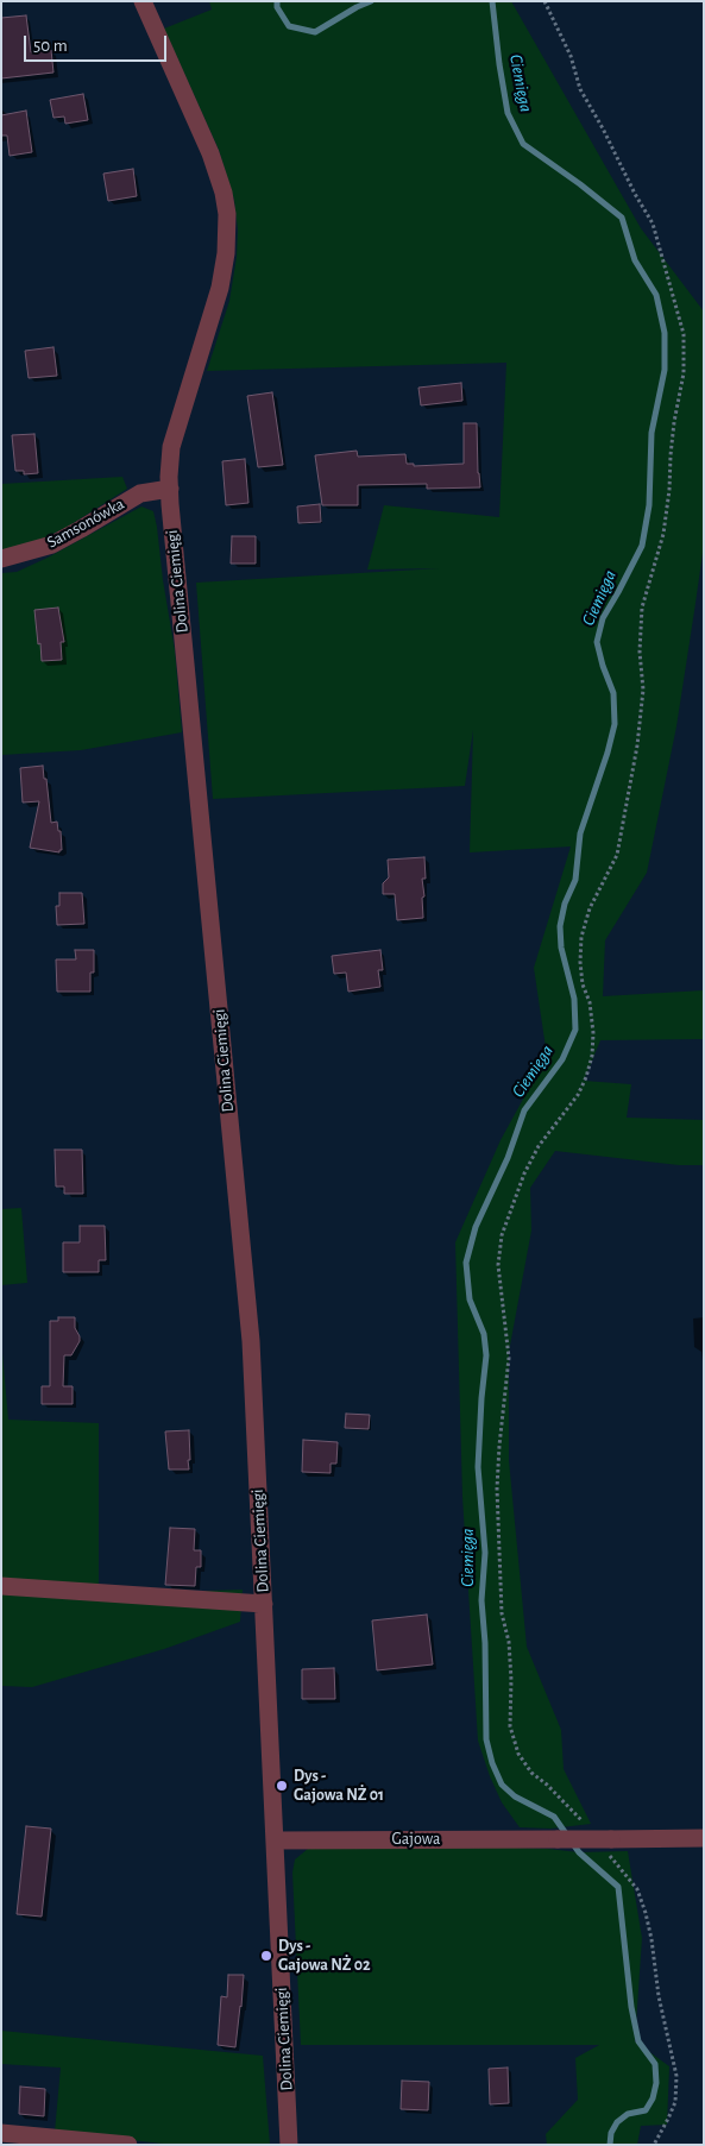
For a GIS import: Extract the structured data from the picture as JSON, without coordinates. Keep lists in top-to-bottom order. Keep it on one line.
{"streets":{"street":["Samsonówka","Dolina Ciemięgi","Gajowa"]},"crossings":[["Samsonówka","Dolina Ciemięgi"],["Dolina Ciemięgi","Gajowa"]],"water":["Ciemięga"],"places":["Dys - Gajowa NŻ 01","Dys - Gajowa NŻ 02"],"scale_bar":"50 m"}
